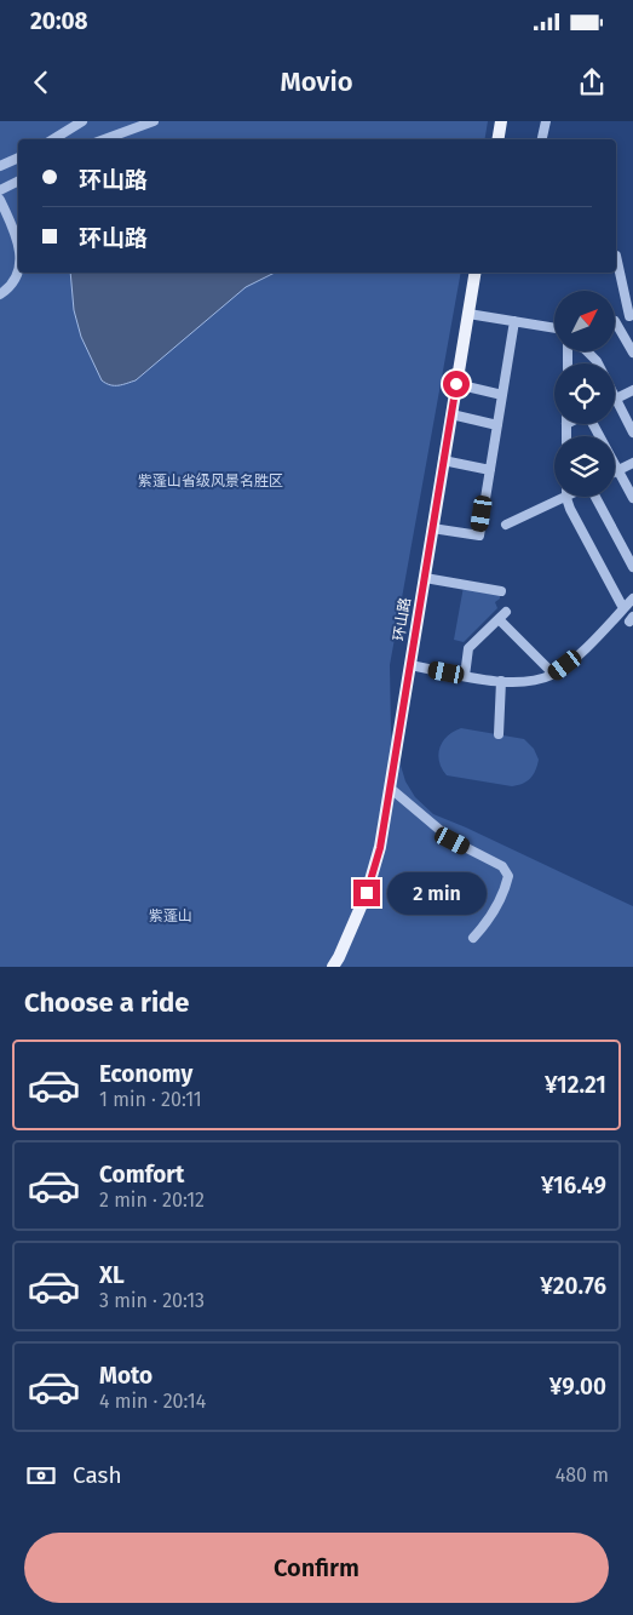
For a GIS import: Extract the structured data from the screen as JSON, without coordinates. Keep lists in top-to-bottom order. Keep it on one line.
{"streets":{"main road":["环山路"]},"parks":["紫蓬山省级风景名胜区","紫蓬山"],"north":"top right","page":{"status":"20:08","header":"Movio","banner":["环山路","环山路"],"bubble":"2 min","heading":"Choose a ride","list":[{"name":"Economy","note":"1 min · 20:11","value":"¥12.21"},{"name":"Comfort","note":"2 min · 20:12","value":"¥16.49"},{"name":"XL","note":"3 min · 20:13","value":"¥20.76"},{"name":"Moto","note":"4 min · 20:14","value":"¥9.00"}],"pay":["Cash","480 m"],"buttons":"Confirm"}}
